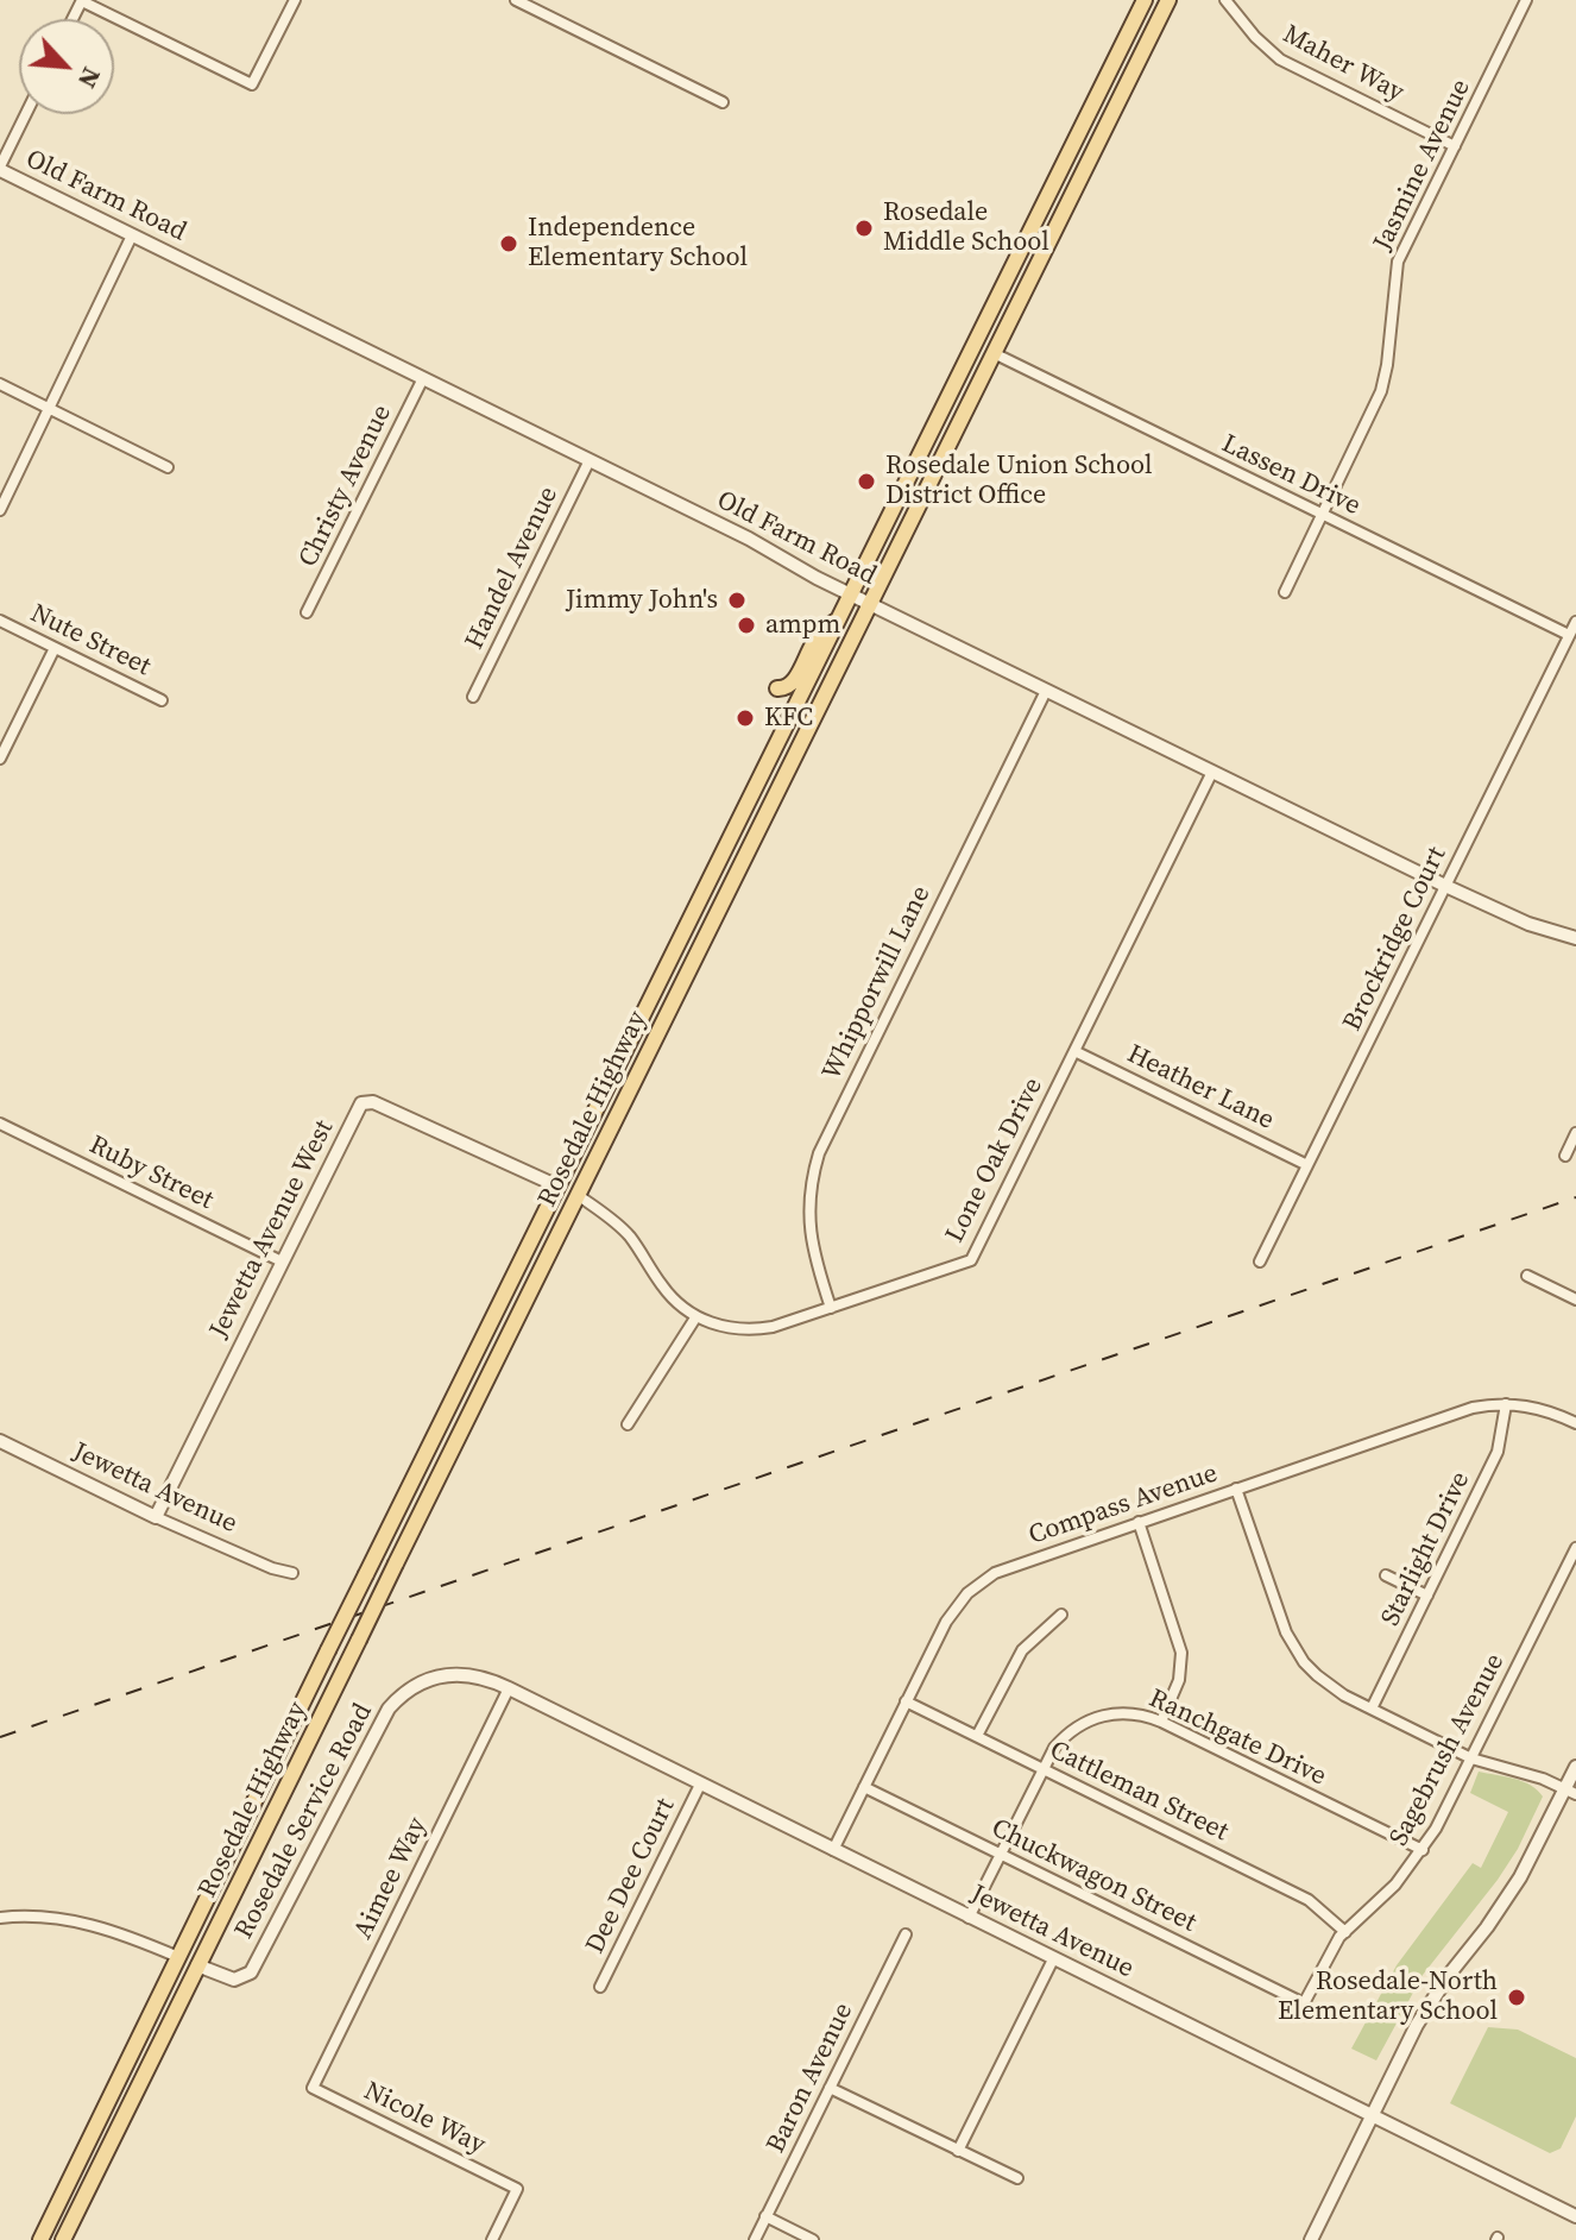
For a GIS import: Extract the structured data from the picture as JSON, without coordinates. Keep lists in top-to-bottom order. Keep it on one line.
{"streets":{"main road":["Rosedale Highway"],"street":["Maher Way","Jasmine Avenue","Old Farm Road","Lassen Drive","Christy Avenue","Handel Avenue","Nute Street","Brockridge Court","Whipporwill Lane","Heather Lane","Lone Oak Drive","Ruby Street","Jewetta Avenue West","Jewetta Avenue","Compass Avenue","Starlight Drive","Ranchgate Drive","Sagebrush Avenue","Cattleman Street","Rosedale Service Road","Dee Dee Court","Chuckwagon Street","Aimee Way","Baron Avenue","Nicole Way"]},"crossings":[["Maher Way","Jasmine Avenue"],["Jasmine Avenue","Lassen Drive"],["Old Farm Road","Christy Avenue"],["Old Farm Road","Handel Avenue"],["Old Farm Road","Brockridge Court"],["Old Farm Road","Whipporwill Lane"],["Old Farm Road","Rosedale Highway"],["Old Farm Road","Lone Oak Drive"],["Lassen Drive","Brockridge Court"],["Lassen Drive","Rosedale Highway"],["Brockridge Court","Heather Lane"],["Whipporwill Lane","Lone Oak Drive"],["Heather Lane","Lone Oak Drive"],["Rosedale Highway","Lone Oak Drive"],["Rosedale Highway","Jewetta Avenue West"],["Rosedale Highway","Rosedale Service Road"],["Ruby Street","Jewetta Avenue West"],["Jewetta Avenue West","Jewetta Avenue"],["Jewetta Avenue","Compass Avenue"],["Jewetta Avenue","Ranchgate Drive"],["Jewetta Avenue","Rosedale Service Road"],["Jewetta Avenue","Dee Dee Court"],["Jewetta Avenue","Aimee Way"],["Compass Avenue","Starlight Drive"],["Compass Avenue","Cattleman Street"],["Compass Avenue","Chuckwagon Street"],["Ranchgate Drive","Sagebrush Avenue"],["Ranchgate Drive","Cattleman Street"],["Ranchgate Drive","Chuckwagon Street"],["Sagebrush Avenue","Cattleman Street"],["Sagebrush Avenue","Chuckwagon Street"],["Rosedale Service Road","Aimee Way"],["Aimee Way","Nicole Way"]],"places":["Rosedale Middle School","Independence Elementary School","Rosedale Union School District Office","Jimmy John's","ampm","KFC","Rosedale-North Elementary School"],"north":"bottom right"}
